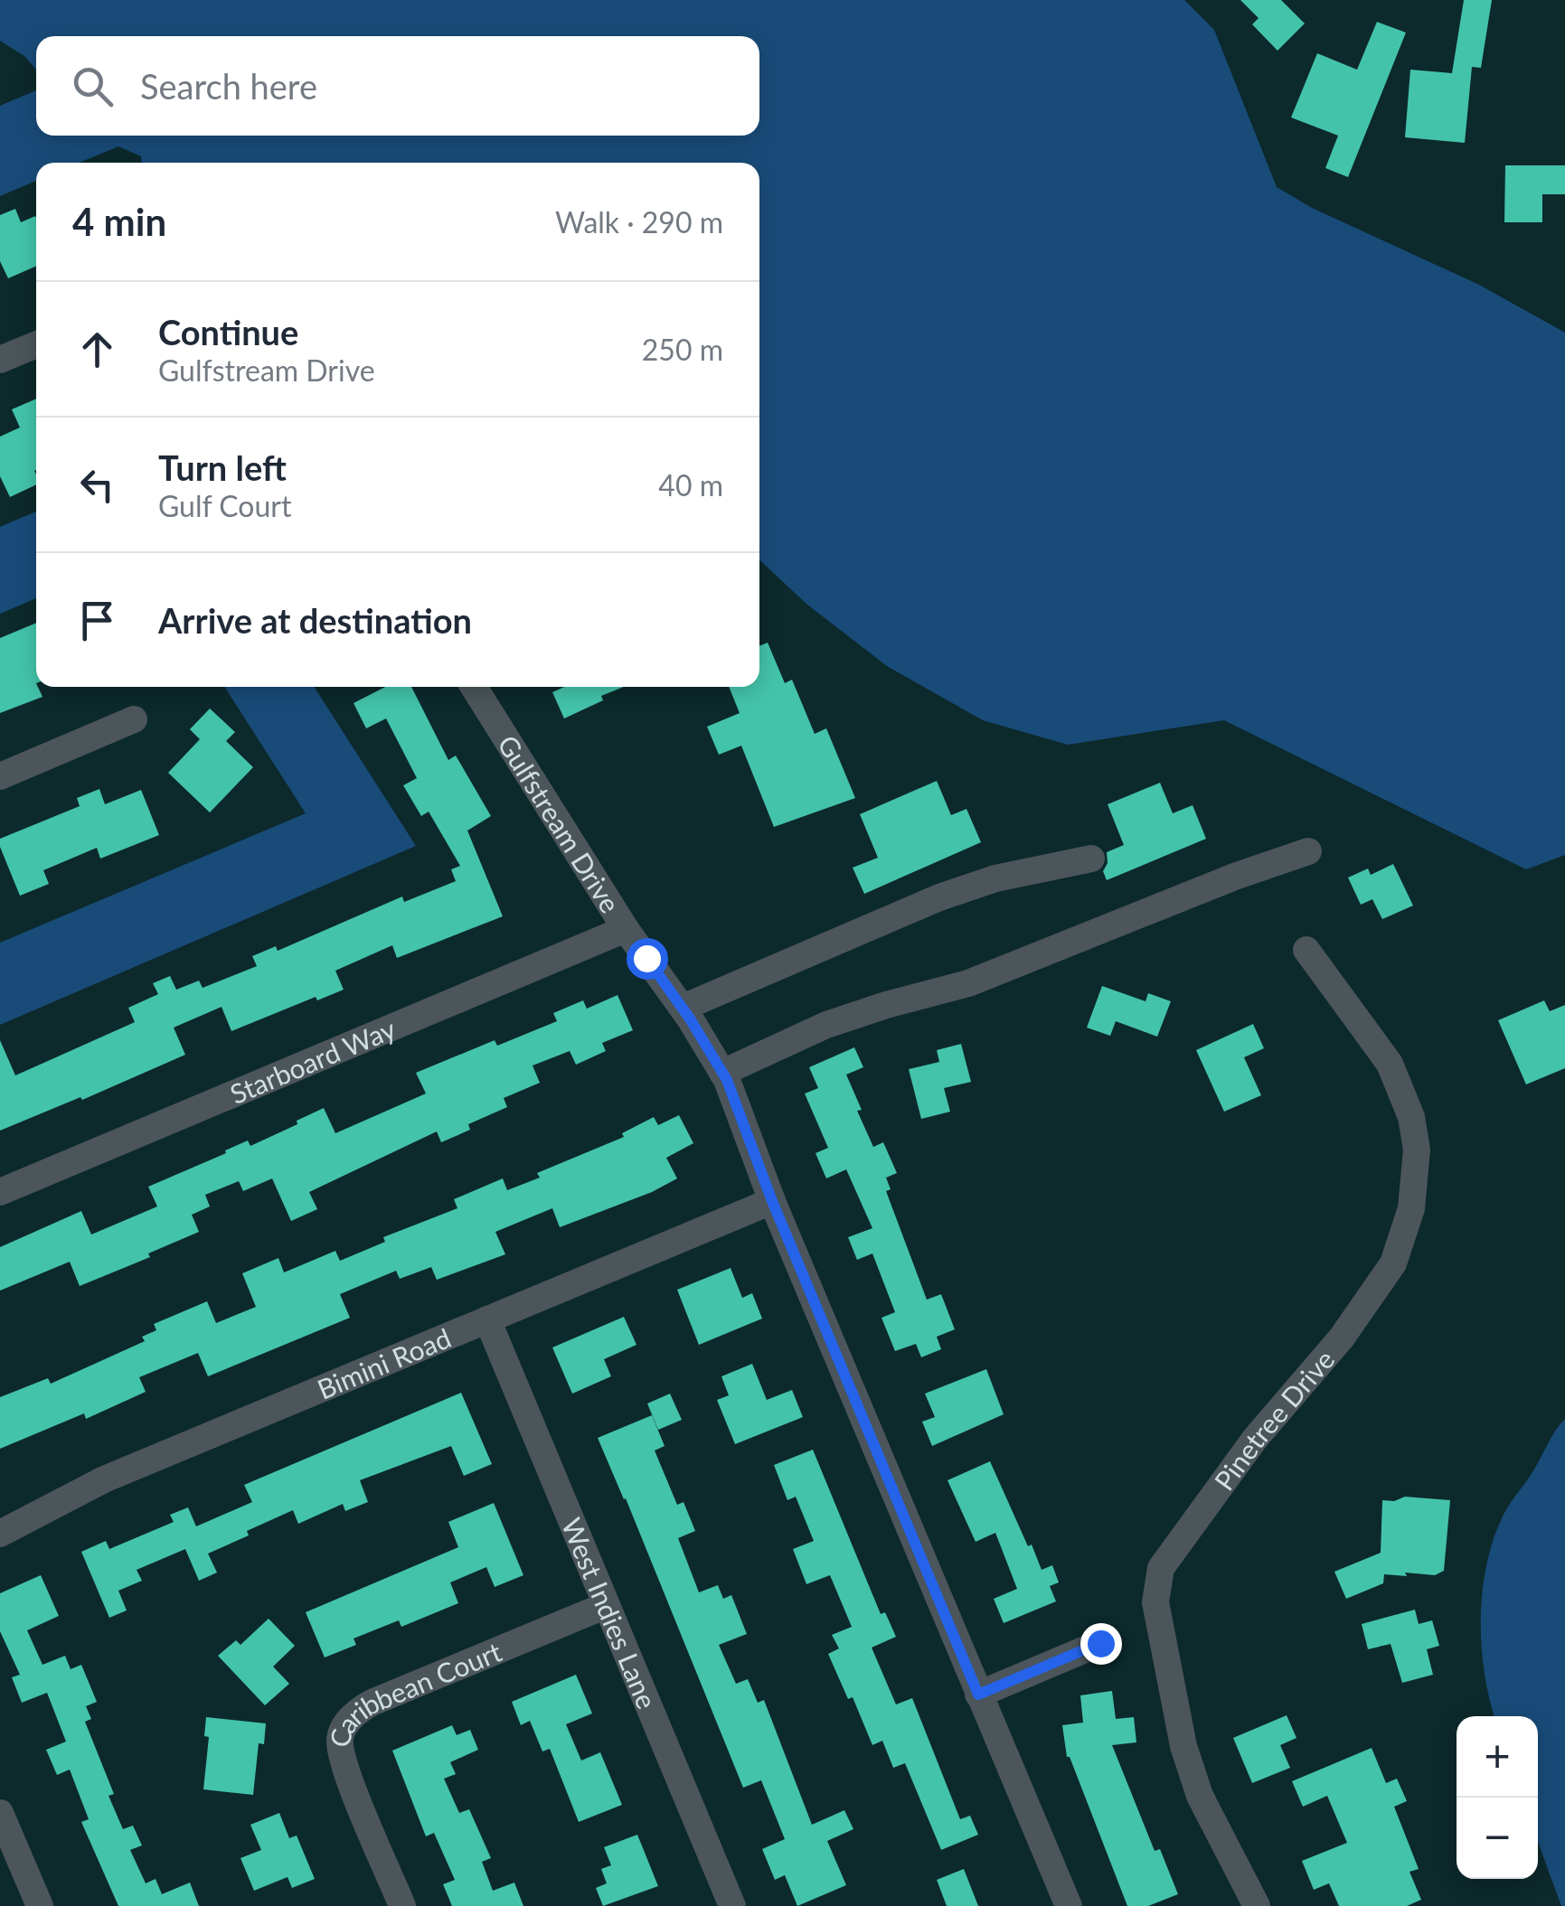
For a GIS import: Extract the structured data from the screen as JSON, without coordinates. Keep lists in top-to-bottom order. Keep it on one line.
{"streets":{"street":["Gulfstream Drive","Starboard Way","Bimini Road","Pinetree Drive","West Indies Lane","Caribbean Court"]},"crossings":[["Gulfstream Drive","Starboard Way"],["Gulfstream Drive","Bimini Road"],["Bimini Road","West Indies Lane"],["West Indies Lane","Caribbean Court"]],"page":{"search":"Search here","heading":["4 min","Walk · 290 m"],"list":[["Continue","Gulfstream Drive","250 m"],["Turn left","Gulf Court","40 m"],"Arrive at destination"],"map_buttons":["+","−"]}}
